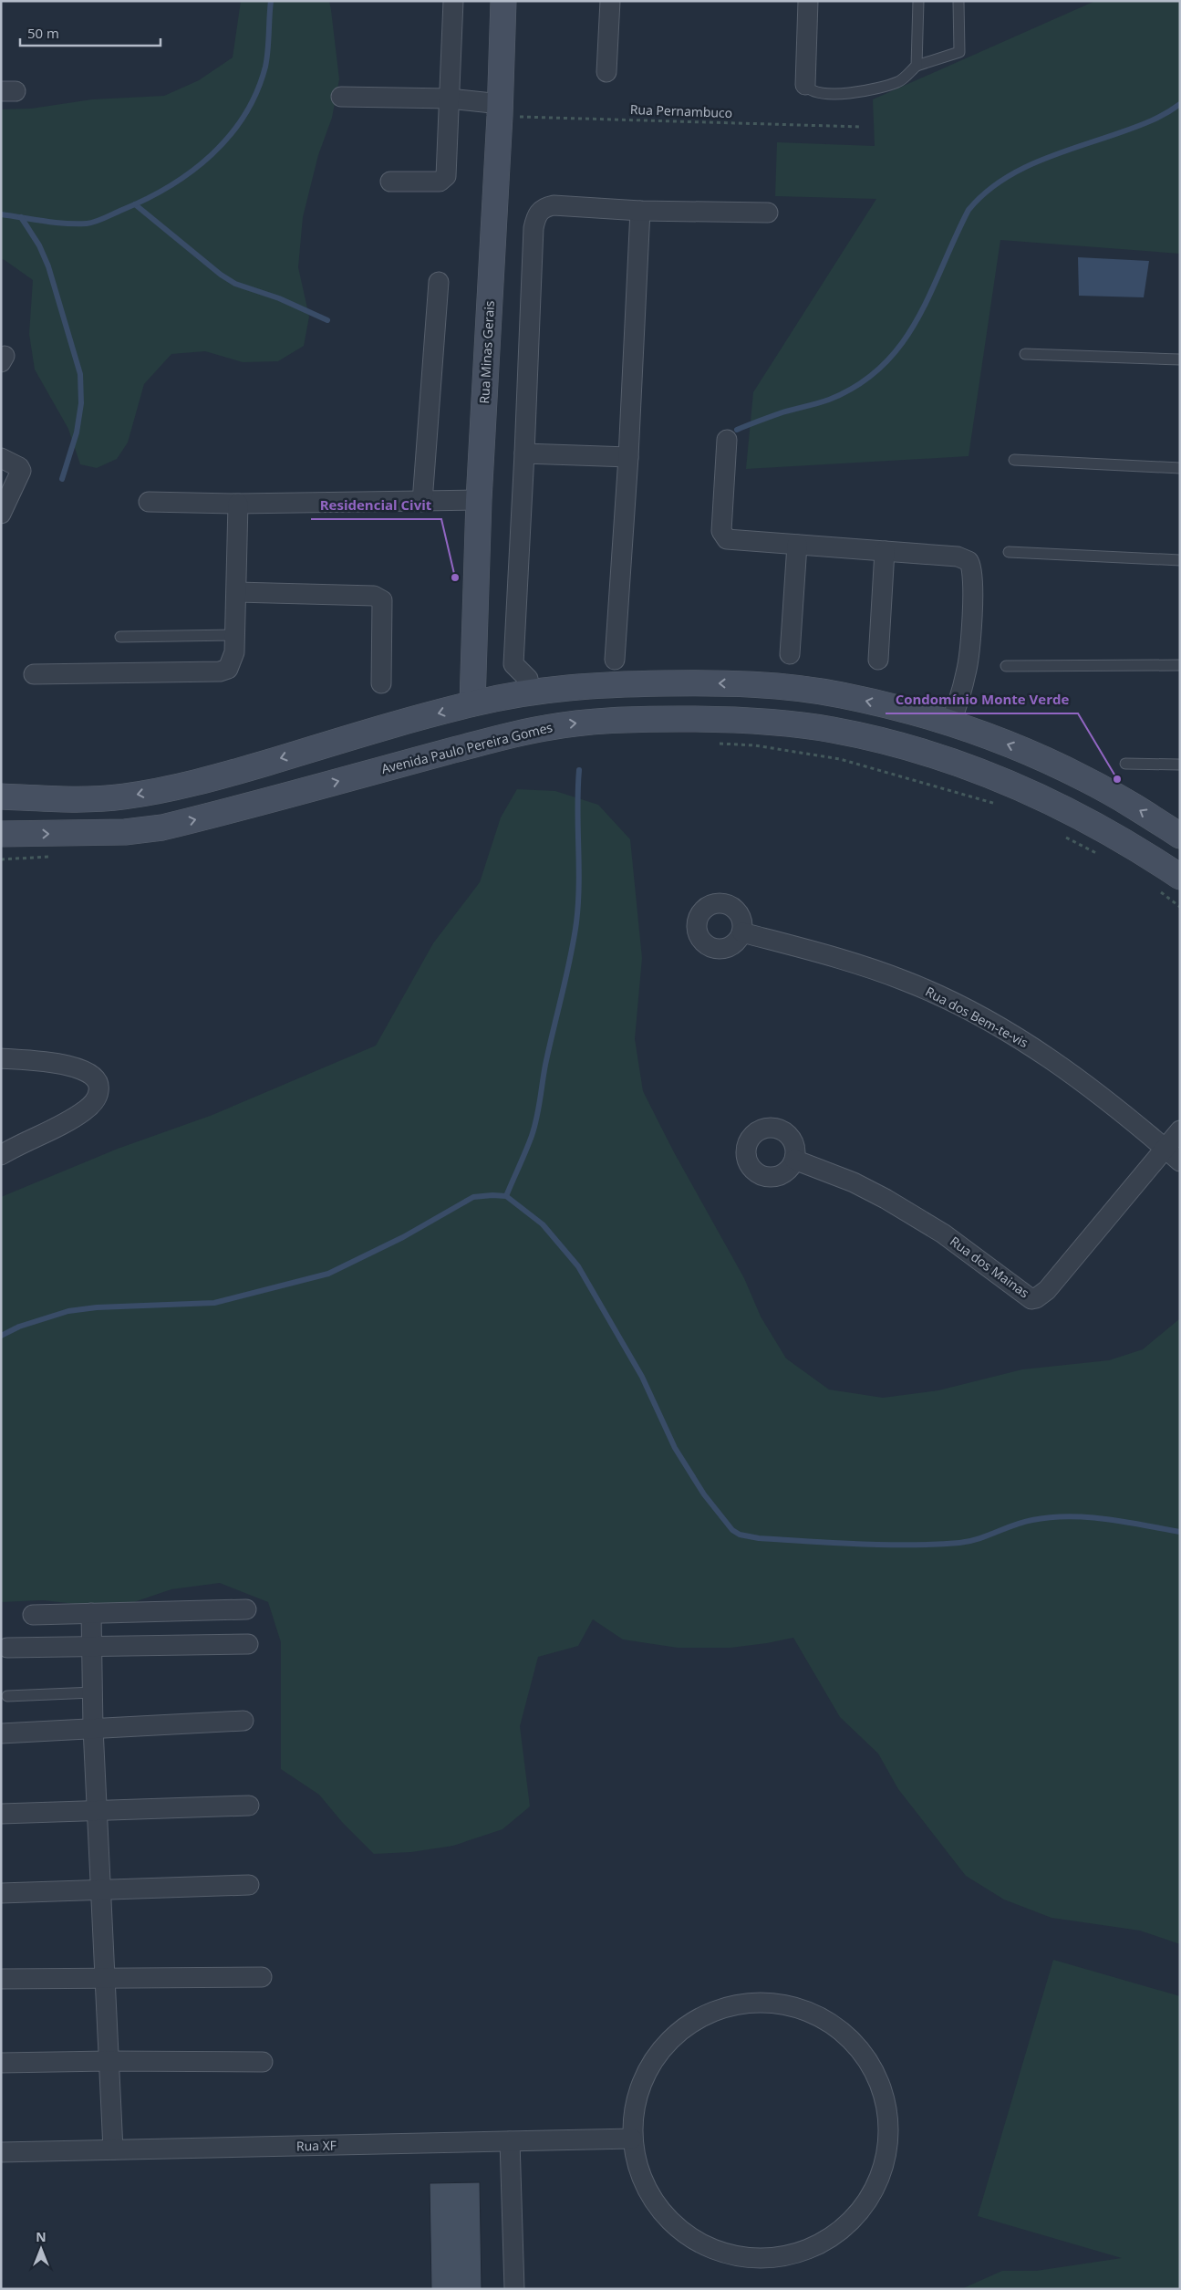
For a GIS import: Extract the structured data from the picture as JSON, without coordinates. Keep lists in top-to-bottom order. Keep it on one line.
{"streets":{"main road":["Rua Minas Gerais","Avenida Paulo Pereira Gomes"],"street":["Rua dos Bem-te-vis","Rua dos Mainas","Rua XF"],"path":["Rua Pernambuco"]},"crossings":[["Rua Pernambuco","Rua Minas Gerais"],["Rua dos Bem-te-vis","Rua dos Mainas"]],"places":["Residencial Civit","Condomínio Monte Verde"],"scale_bar":"50 m","north":"top"}
